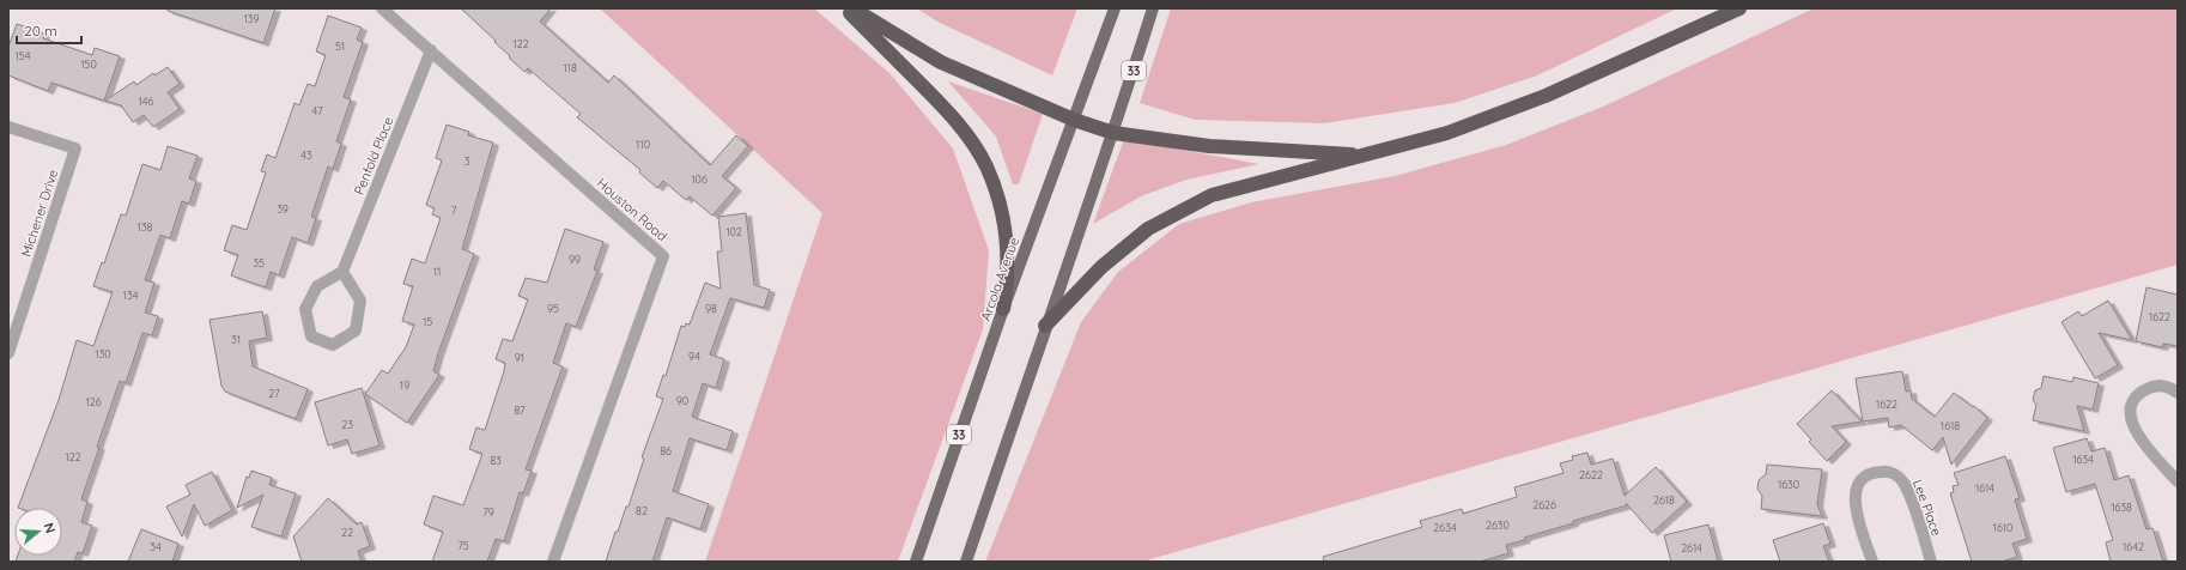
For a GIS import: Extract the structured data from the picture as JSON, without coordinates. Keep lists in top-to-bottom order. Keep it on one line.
{"streets":{"main road":["33","Arcola Avenue"],"street":["Penfold Place","Houston Road","Michener Drive","Lee Place"]},"crossings":[["Penfold Place","Houston Road"]],"house_numbers":["139","122","51","154","150","118","146","47","110","43","3","106","39","7","138","102","99","35","11","134","95","98","1622","15","31","130","94","91","19","27","90","126","1622","87","23","1618","86","122","1634","83","2622","1630","1614","2618","2626","1638","82","79","2630","2634","1610","22","75","34","1642","2614"],"scale_bar":"20 m","north":"right"}
